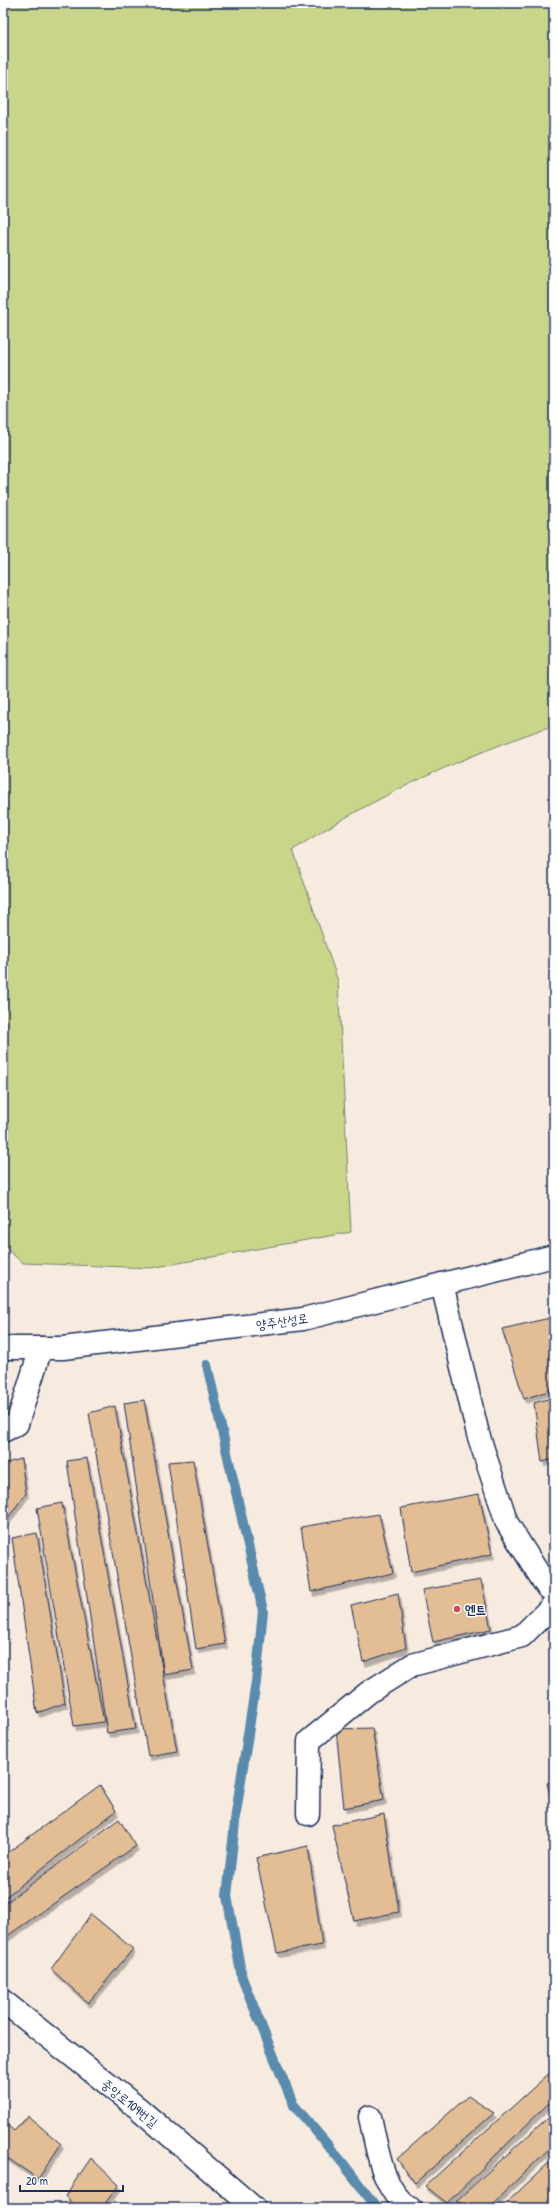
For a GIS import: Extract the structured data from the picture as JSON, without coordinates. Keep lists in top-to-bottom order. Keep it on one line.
{"streets":{"street":["양주산성로","중앙로109번길"]},"places":["엔트"],"scale_bar":"20 m"}
